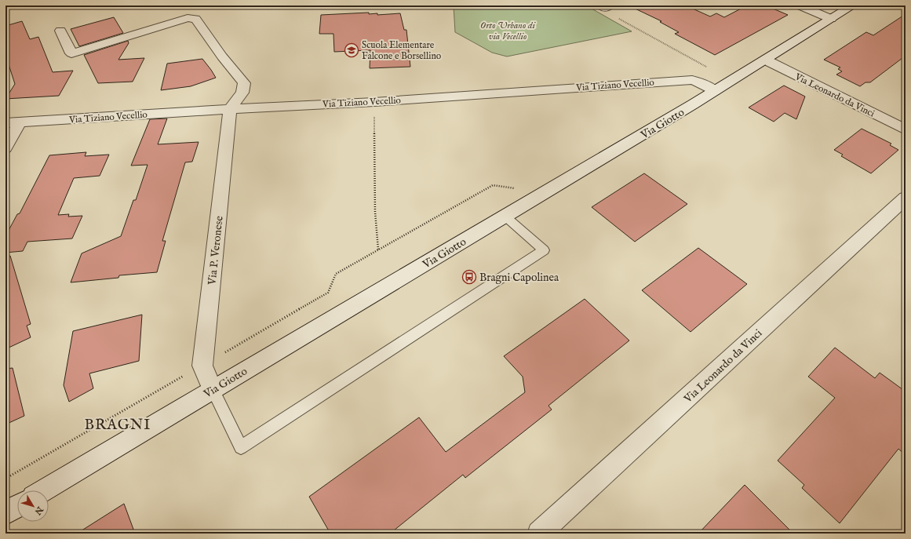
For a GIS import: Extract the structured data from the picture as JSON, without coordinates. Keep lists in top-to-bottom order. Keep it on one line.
{"streets":{"street":["Via Tiziano Vecellio","Via Leonardo da Vinci","Via Giotto","Via P. Veronese"]},"crossings":[["Via Tiziano Vecellio","Via Giotto"],["Via Tiziano Vecellio","Via P. Veronese"],["Via Leonardo da Vinci","Via Giotto"],["Via Giotto","Via P. Veronese"]],"districts":["BRAGNI"],"parks":["Orto Urbano di via Vecellio"],"places":{"school or university":["Scuola Elementare Falcone e Borsellino"],"bus stop":["Bragni Capolinea"]},"north":"bottom right"}
